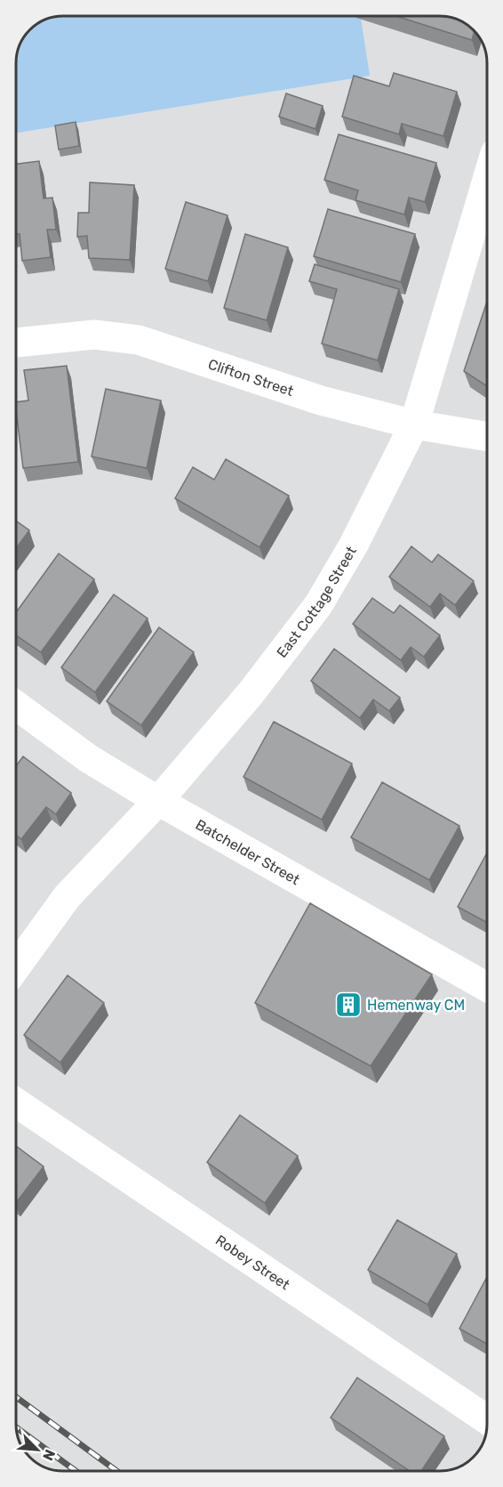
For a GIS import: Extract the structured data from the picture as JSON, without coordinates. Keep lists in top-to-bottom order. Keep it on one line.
{"streets":{"street":["Clifton Street","East Cottage Street","Batchelder Street","Robey Street"]},"crossings":[["Clifton Street","East Cottage Street"],["East Cottage Street","Batchelder Street"]],"places":{"building":["Hemenway CM"]},"north":"bottom right"}
